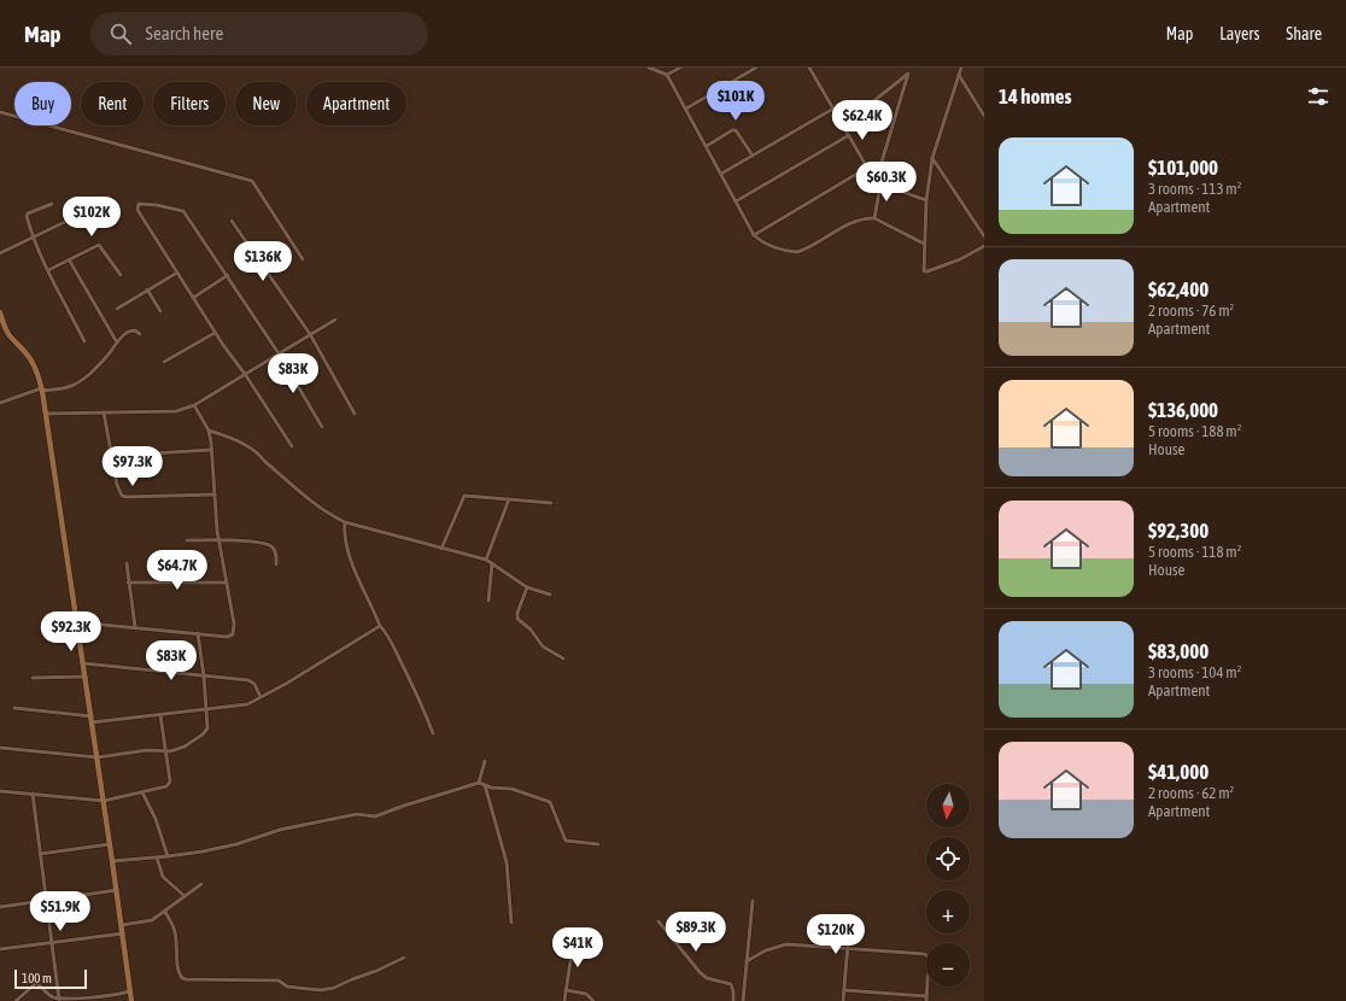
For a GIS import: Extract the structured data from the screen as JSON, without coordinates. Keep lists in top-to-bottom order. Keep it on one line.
{"scale_bar":"100 m","north":"bottom","page":{"header":"Map","search":"Search here","nav":["Map","Layers","Share"],"heading":"14 homes","price":["$101K","$62.4K","$60.3K","$102K","$136K","$83K","$97.3K","$64.7K","$92.3K","$83K","$51.9K","$89.3K","$120K","$41K"],"chip":["Buy","Rent","Filters","New","Apartment"],"list":[{"name":"$101,000","note":"3 rooms · 113 m² · Apartment"},{"name":"$62,400","note":"2 rooms · 76 m² · Apartment"},{"name":"$136,000","note":"5 rooms · 188 m² · House"},{"name":"$92,300","note":"5 rooms · 118 m² · House"},{"name":"$83,000","note":"3 rooms · 104 m² · Apartment"},{"name":"$41,000","note":"2 rooms · 62 m² · Apartment"}],"map_buttons":["+","−"],"scale":"100 m"}}
